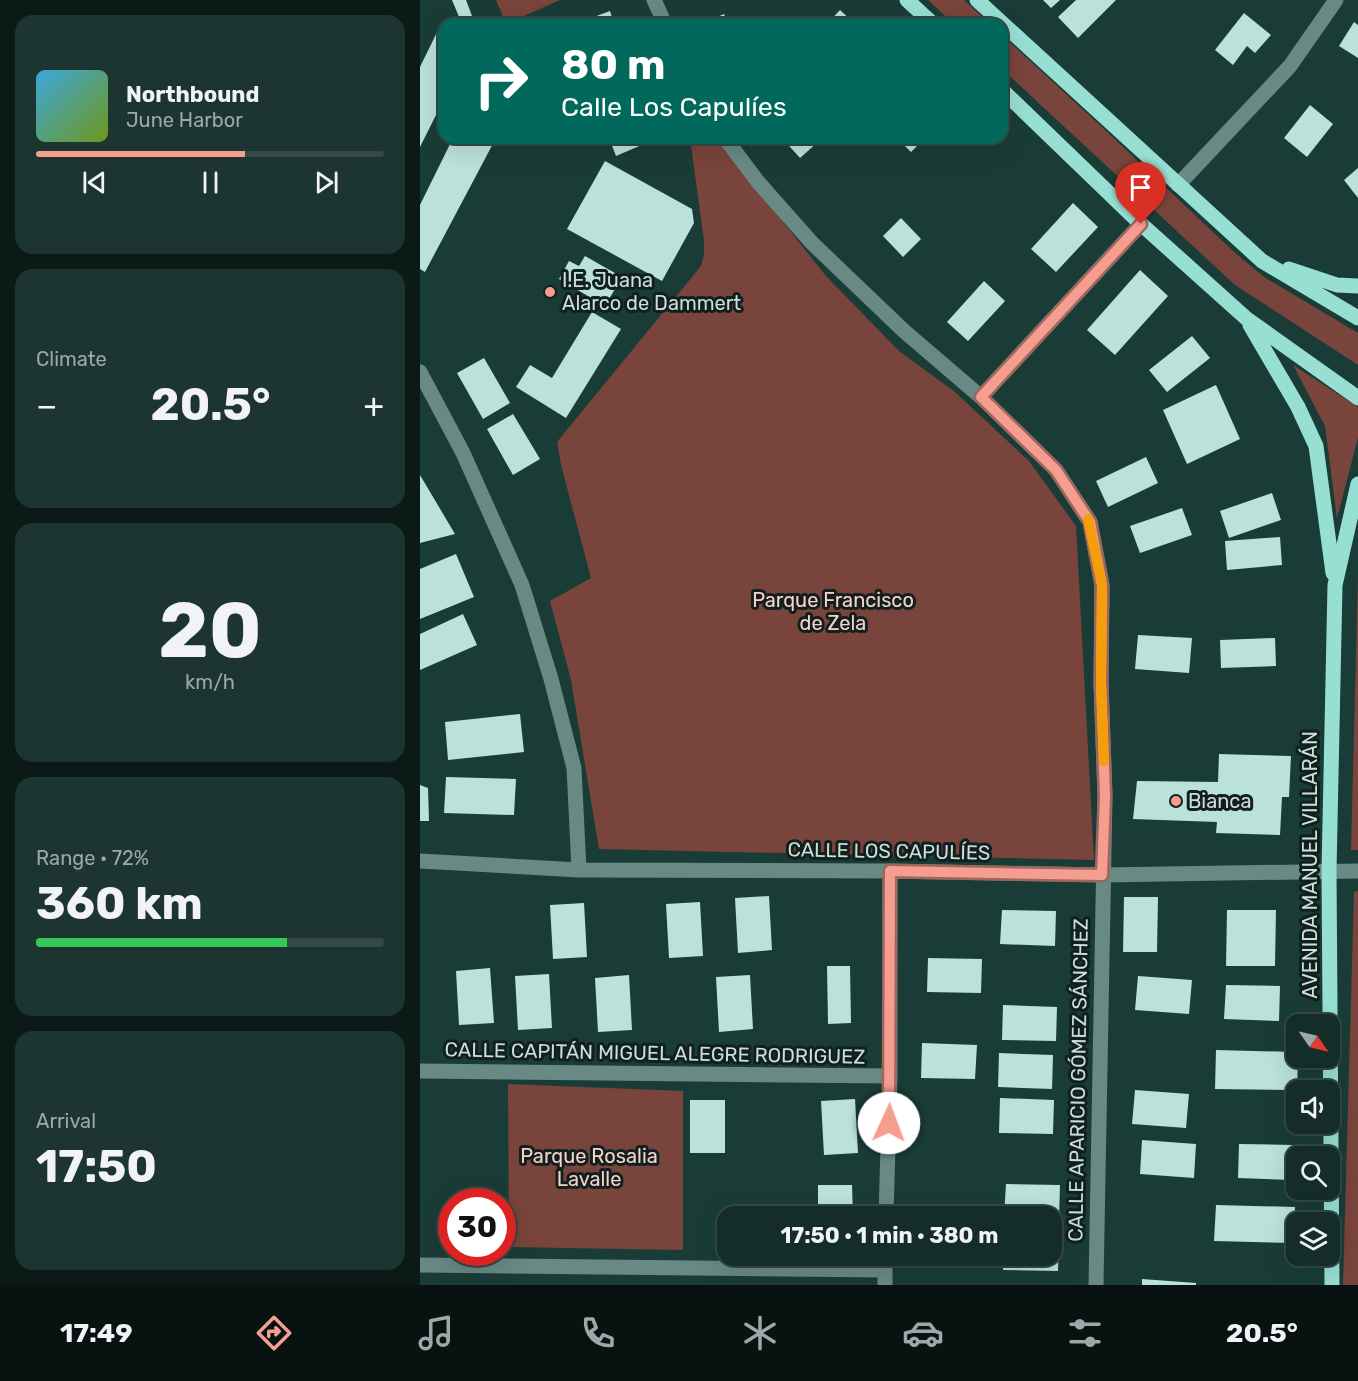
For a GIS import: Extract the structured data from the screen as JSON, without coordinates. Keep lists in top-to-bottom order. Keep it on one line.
{"streets":{"main road":["AVENIDA MANUEL VILLARÁN"],"street":["CALLE LOS CAPULÍES","CALLE CAPITÁN MIGUEL ALEGRE RODRIGUEZ","CALLE APARICIO GÓMEZ SÁNCHEZ"]},"crossings":[["CALLE LOS CAPULÍES","AVENIDA MANUEL VILLARÁN"],["CALLE LOS CAPULÍES","CALLE APARICIO GÓMEZ SÁNCHEZ"]],"parks":["Parque Francisco de Zela","Parque Rosalia Lavalle"],"places":["I.E. Juana Alarco de Dammert","Bianca"],"north":"bottom right","page":{"turn":["80 m","Calle Los Capulíes"],"song":["Northbound","June Harbor"],"tile":["Climate",["20","km/h"],["Range · 72%","360 km"],["Arrival","17:50"]],"heat":["−","20.5°","+"],"limit":"30","trip":"17:50 · 1 min · 380 m","tabs":["17:49","20.5°"]}}
